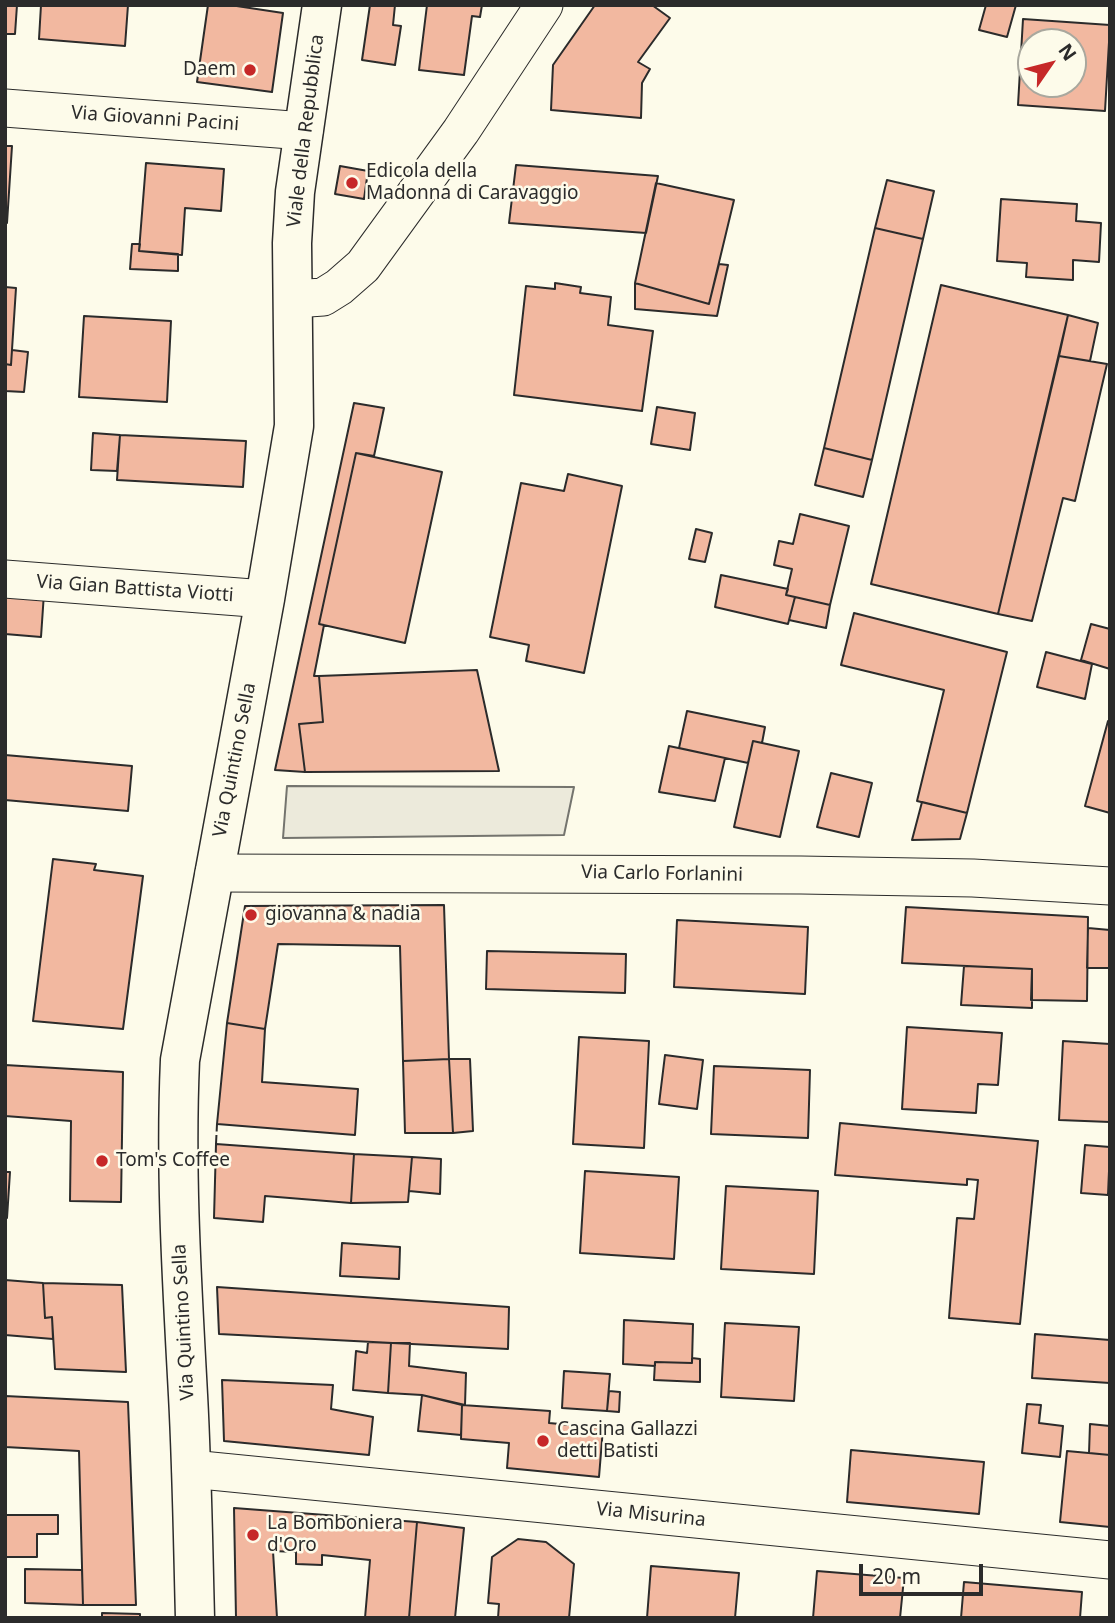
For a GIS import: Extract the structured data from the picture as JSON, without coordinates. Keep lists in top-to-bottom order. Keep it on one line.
{"streets":{"street":["Via Giovanni Pacini","Viale della Repubblica","Via Gian Battista Viotti","Via Quintino Sella","Via Carlo Forlanini","Via Misurina"]},"crossings":[["Via Giovanni Pacini","Viale della Repubblica"],["Viale della Repubblica","Via Quintino Sella"],["Via Gian Battista Viotti","Via Quintino Sella"],["Via Quintino Sella","Via Carlo Forlanini"],["Via Quintino Sella","Via Misurina"]],"places":["Daem","Edicola della Madonna di Caravaggio","giovanna & nadia","Tom's Coffee","Cascina Gallazzi detti Batisti","La Bomboniera d'Oro"],"scale_bar":"20 m","north":"top right"}
